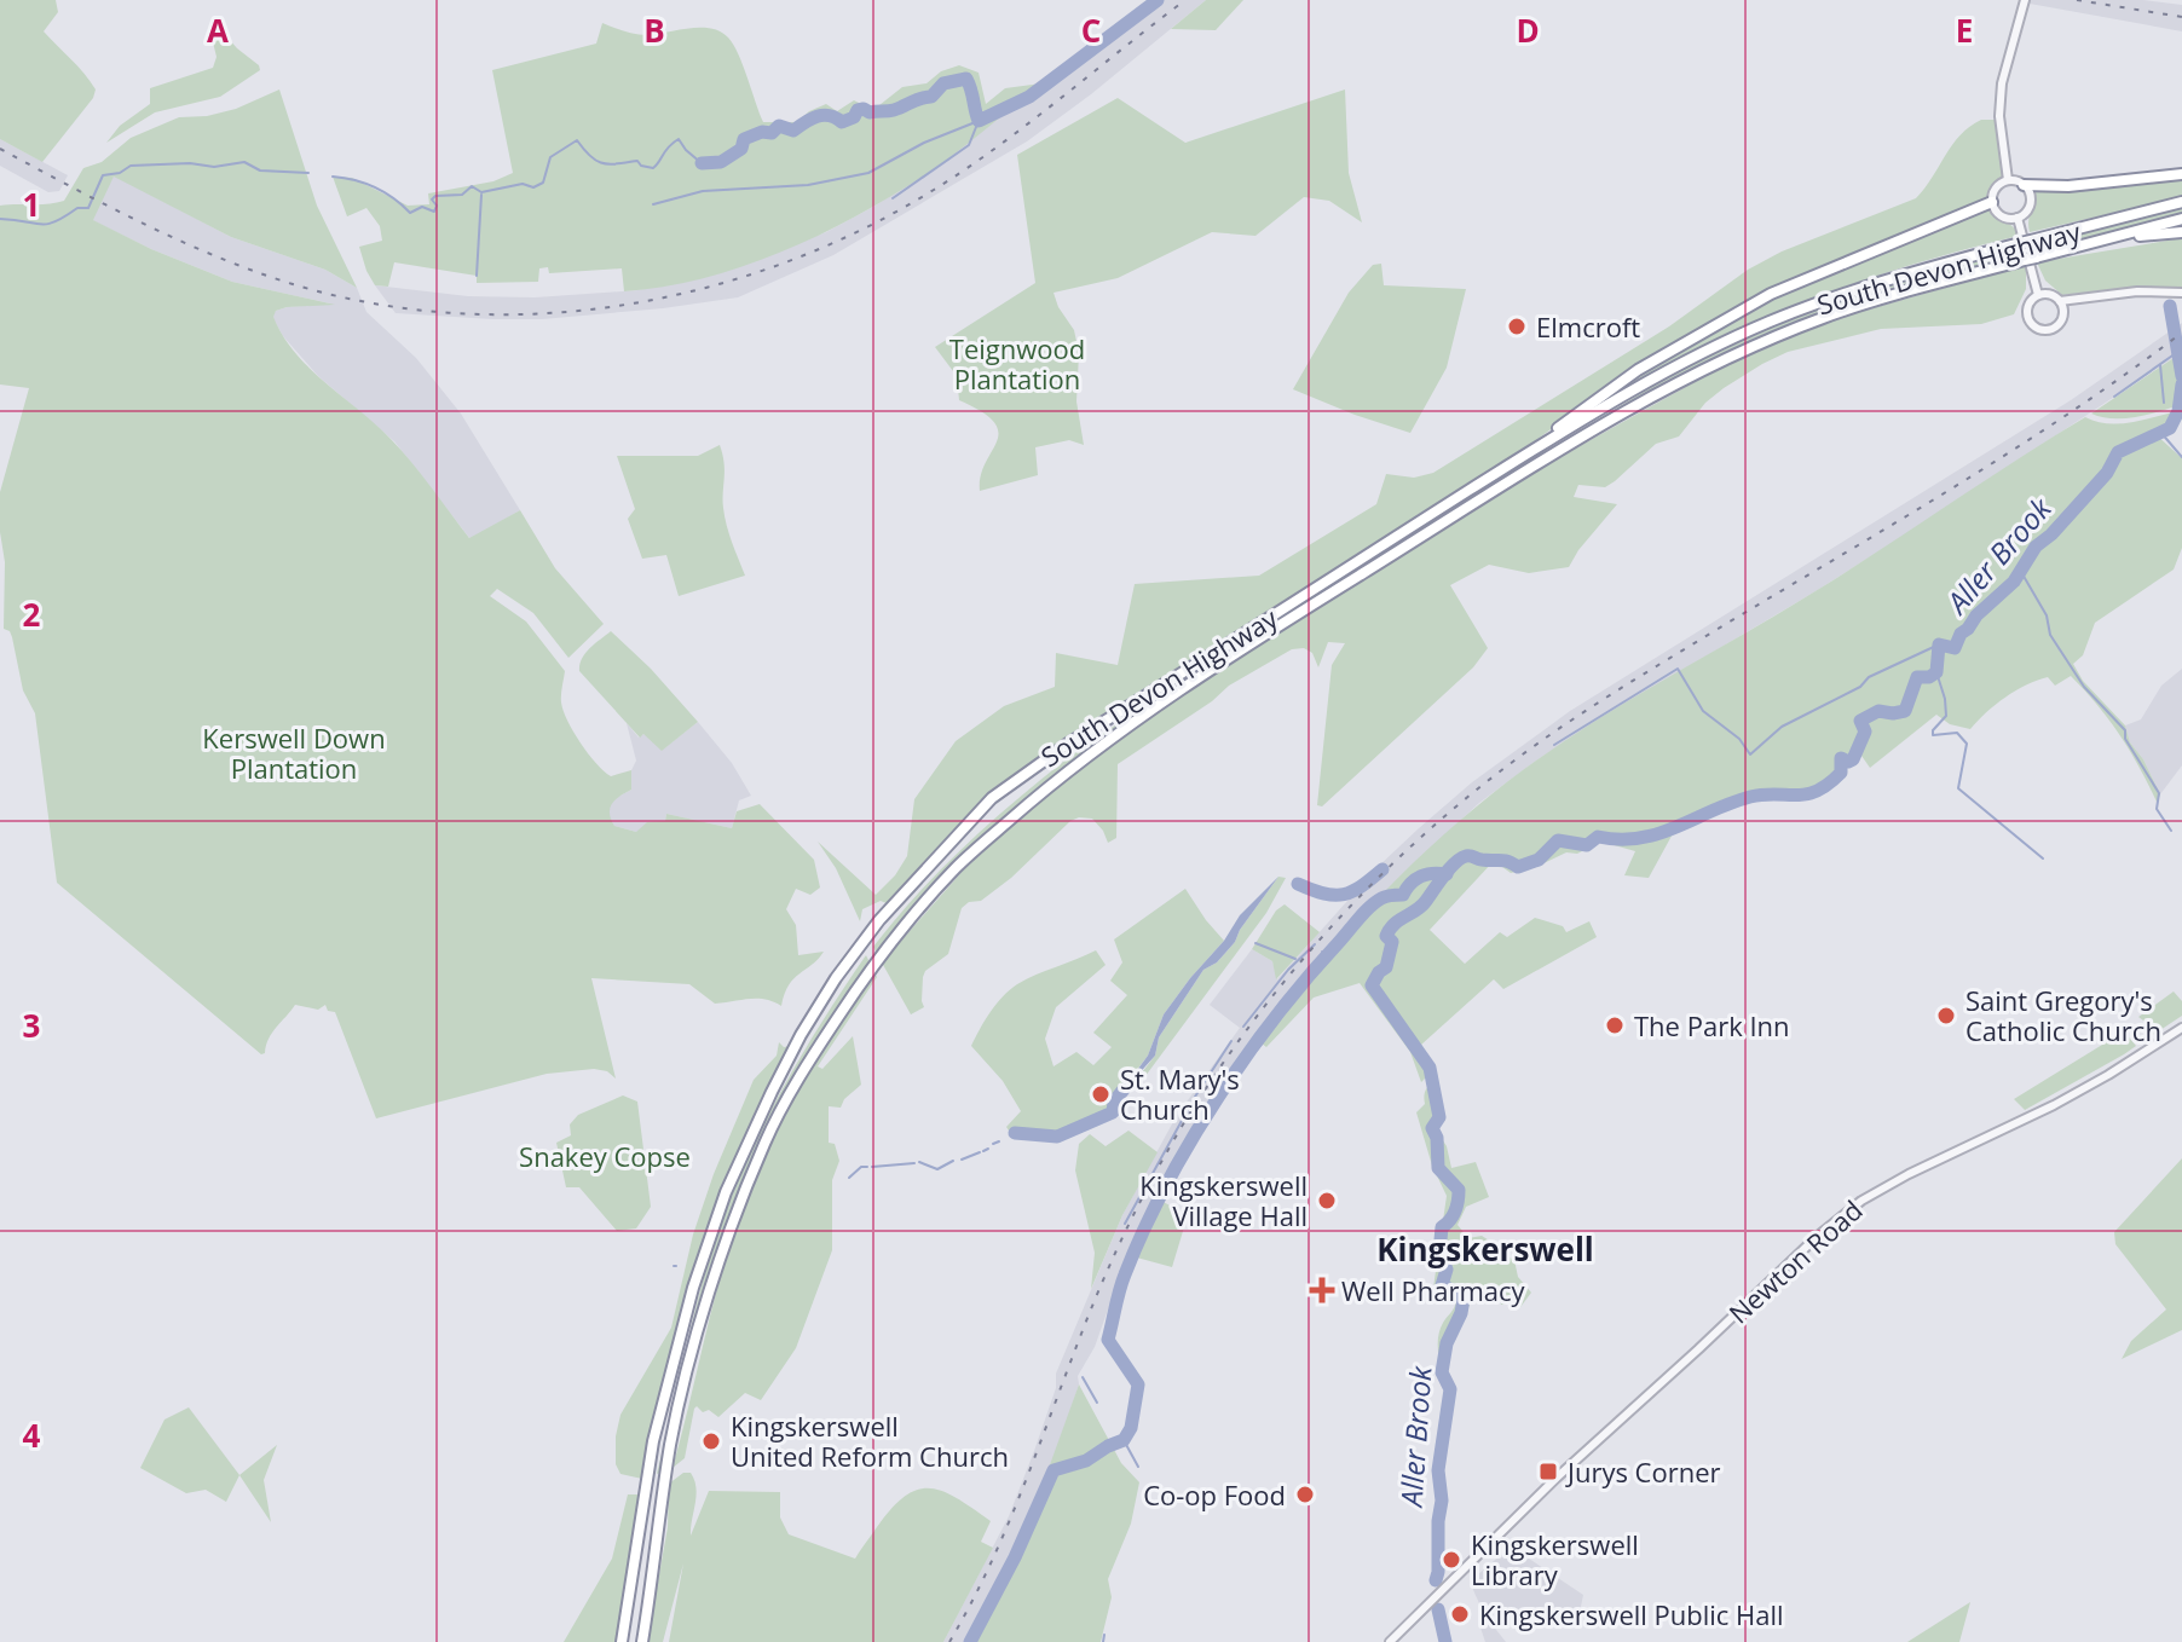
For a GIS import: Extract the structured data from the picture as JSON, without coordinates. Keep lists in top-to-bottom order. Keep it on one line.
{"streets":{"highway":["South Devon Highway"],"street":["Newton Road"]},"districts":["Kingskerswell"],"water":["Aller Brook"],"parks":["Teignwood Plantation","Kerswell Down Plantation","Snakey Copse"],"places":{"other":["Elmcroft","Saint Gregory's Catholic Church","The Park Inn","St. Mary's Church","Kingskerswell Village Hall","Kingskerswell United Reform Church","Co-op Food","Kingskerswell Library","Kingskerswell Public Hall"],"health":["Well Pharmacy"],"transit":["Jurys Corner"]},"grid":{"columns":["A","B","C","D","E"],"rows":["1","2","3","4"]}}
